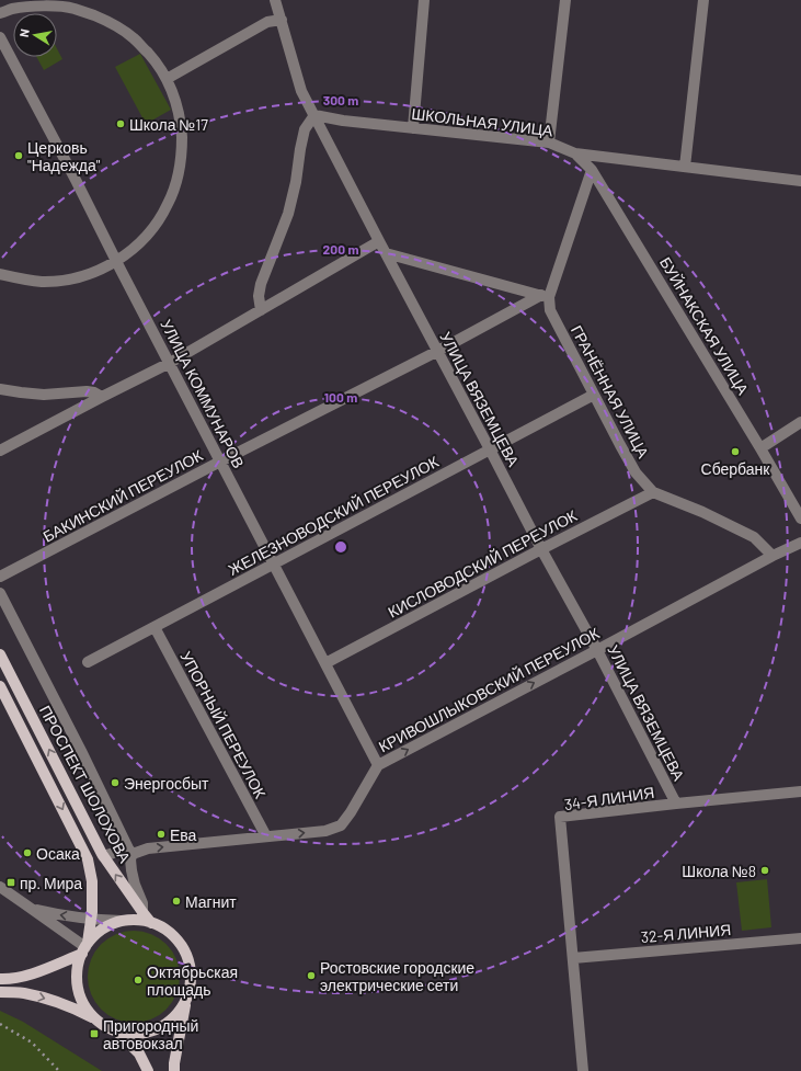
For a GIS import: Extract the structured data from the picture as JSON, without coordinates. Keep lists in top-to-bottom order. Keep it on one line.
{"streets":{"main road":["ПРОСПЕКТ ШОЛОХОВА"],"street":["ШКОЛЬНАЯ УЛИЦА","БУЙНАКСКАЯ УЛИЦА","ГРАНЁННАЯ УЛИЦА","УЛИЦА КОММУНАРОВ","УЛИЦА ВЯЗЕМЦЕВА","БАКИНСКИЙ ПЕРЕУЛОК","ЖЕЛЕЗНОВОДСКИЙ ПЕРЕУЛОК","КИСЛОВОДСКИЙ ПЕРЕУЛОК","КРИВОШЛЫКОВСКИЙ ПЕРЕУЛОК","УПОРНЫЙ ПЕРЕУЛОК","34-Я ЛИНИЯ","32-Я ЛИНИЯ"]},"crossings":[["ШКОЛЬНАЯ УЛИЦА","БУЙНАКСКАЯ УЛИЦА"],["ШКОЛЬНАЯ УЛИЦА","УЛИЦА ВЯЗЕМЦЕВА"],["ГРАНЁННАЯ УЛИЦА","БАКИНСКИЙ ПЕРЕУЛОК"],["ГРАНЁННАЯ УЛИЦА","ЖЕЛЕЗНОВОДСКИЙ ПЕРЕУЛОК"],["ГРАНЁННАЯ УЛИЦА","КИСЛОВОДСКИЙ ПЕРЕУЛОК"],["ГРАНЁННАЯ УЛИЦА","КРИВОШЛЫКОВСКИЙ ПЕРЕУЛОК"],["УЛИЦА КОММУНАРОВ","БАКИНСКИЙ ПЕРЕУЛОК"],["УЛИЦА КОММУНАРОВ","ЖЕЛЕЗНОВОДСКИЙ ПЕРЕУЛОК"],["УЛИЦА КОММУНАРОВ","КИСЛОВОДСКИЙ ПЕРЕУЛОК"],["УЛИЦА КОММУНАРОВ","КРИВОШЛЫКОВСКИЙ ПЕРЕУЛОК"],["УЛИЦА ВЯЗЕМЦЕВА","БАКИНСКИЙ ПЕРЕУЛОК"],["УЛИЦА ВЯЗЕМЦЕВА","ЖЕЛЕЗНОВОДСКИЙ ПЕРЕУЛОК"],["УЛИЦА ВЯЗЕМЦЕВА","КИСЛОВОДСКИЙ ПЕРЕУЛОК"],["УЛИЦА ВЯЗЕМЦЕВА","КРИВОШЛЫКОВСКИЙ ПЕРЕУЛОК"],["УЛИЦА ВЯЗЕМЦЕВА","34-Я ЛИНИЯ"],["ЖЕЛЕЗНОВОДСКИЙ ПЕРЕУЛОК","УПОРНЫЙ ПЕРЕУЛОК"],["КРИВОШЛЫКОВСКИЙ ПЕРЕУЛОК","УПОРНЫЙ ПЕРЕУЛОК"],["КРИВОШЛЫКОВСКИЙ ПЕРЕУЛОК","ПРОСПЕКТ ШОЛОХОВА"],["34-Я ЛИНИЯ","32-Я ЛИНИЯ"]],"one_way":["КРИВОШЛЫКОВСКИЙ ПЕРЕУЛОК"],"places":{"other":["Школа №17","Церковь \"Надежда\"","Сбербанк","Энергосбыт","Ева","Осака","Школа №8","Магнит","Ростовские городские электрические сети","Октябрьская площадь"],"transit":["пр. Мира","Пригородный автовокзал"]},"north":"left","rings":["300 m","200 m","100 m"]}
